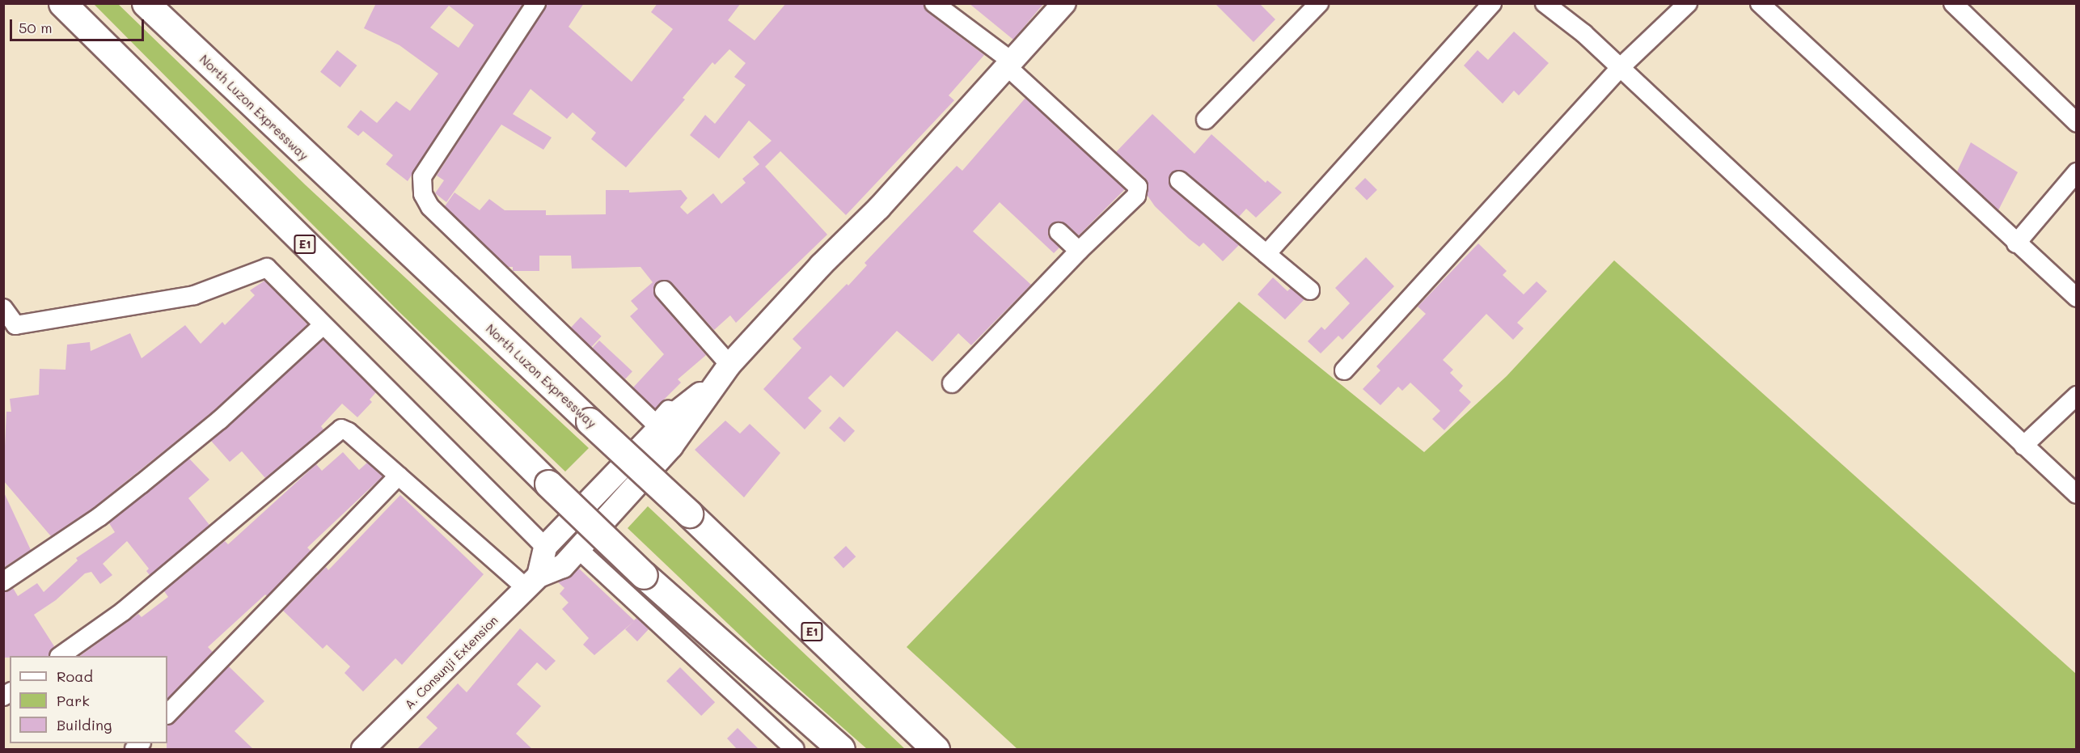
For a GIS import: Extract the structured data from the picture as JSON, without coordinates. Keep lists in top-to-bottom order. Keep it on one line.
{"streets":{"highway":["North Luzon Expressway","E1"],"main road":["A. Consunji Extension"]},"legend":["Road","Park","Building"],"scale_bar":"50 m"}
